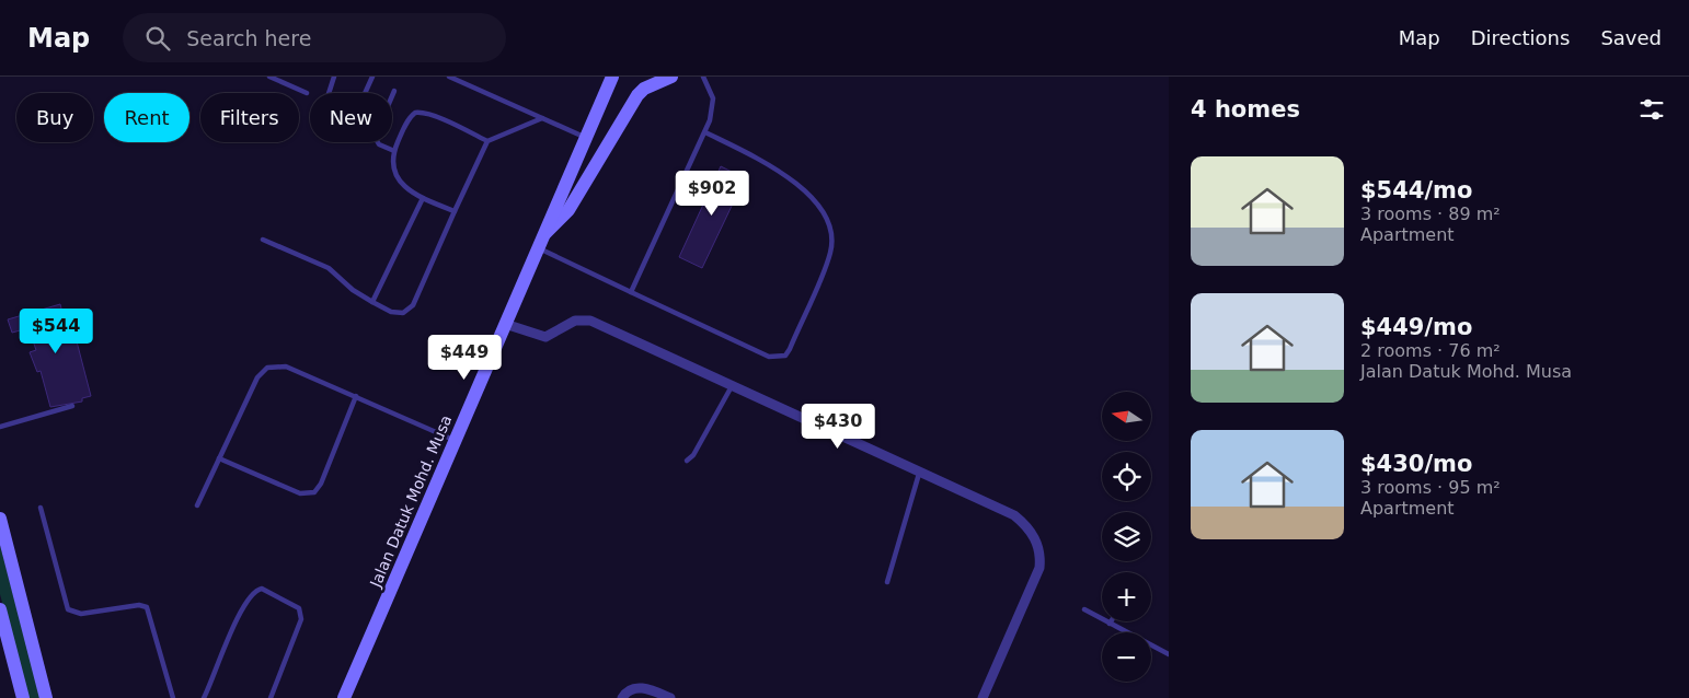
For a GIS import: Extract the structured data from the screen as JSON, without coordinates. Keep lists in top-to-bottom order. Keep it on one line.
{"streets":{"main road":["Jalan Datuk Mohd. Musa"]},"north":"left","page":{"header":"Map","search":"Search here","nav":["Map","Directions","Saved"],"heading":"4 homes","chip":["Buy","Rent","Filters","New"],"list":[{"name":"$544/mo","note":"3 rooms · 89 m² · Apartment"},{"name":"$449/mo","note":"2 rooms · 76 m² · Jalan Datuk Mohd. Musa"},{"name":"$430/mo","note":"3 rooms · 95 m² · Apartment"}],"price":["$902","$544","$449","$430"],"map_buttons":["+","−"]}}
